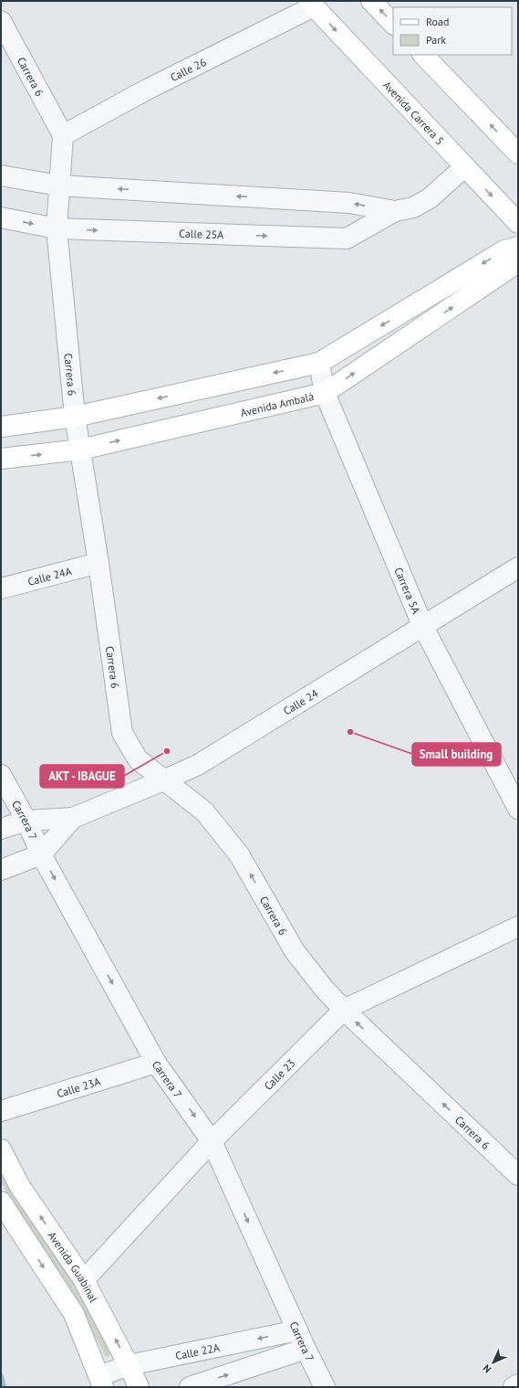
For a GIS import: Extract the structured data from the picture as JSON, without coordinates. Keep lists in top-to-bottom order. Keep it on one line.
{"streets":{"main road":["Avenida Carrera 5","Avenida Ambalá","Avenida Guabinal"],"street":["Calle 26","Carrera 6","Calle 25A","Calle 24A","Carrera 5A","Calle 24","Carrera 7","Calle 23","Calle 23A","Calle 22A"]},"crossings":[["Calle 26","Carrera 6"],["Calle 26","Avenida Carrera 5"],["Carrera 6","Calle 25A"],["Carrera 6","Avenida Ambalá"],["Carrera 6","Calle 24A"],["Carrera 6","Calle 24"],["Carrera 6","Calle 23"],["Avenida Carrera 5","Calle 25A"],["Avenida Ambalá","Carrera 5A"],["Carrera 5A","Calle 24"],["Calle 24","Carrera 7"],["Carrera 7","Calle 23"],["Carrera 7","Calle 23A"],["Carrera 7","Calle 22A"],["Calle 23","Avenida Guabinal"],["Avenida Guabinal","Calle 22A"]],"one_way":["Carrera 6","Carrera 7"],"places":["Small building","AKT - IBAGUE"],"legend":["Road","Park"],"north":"bottom left"}
